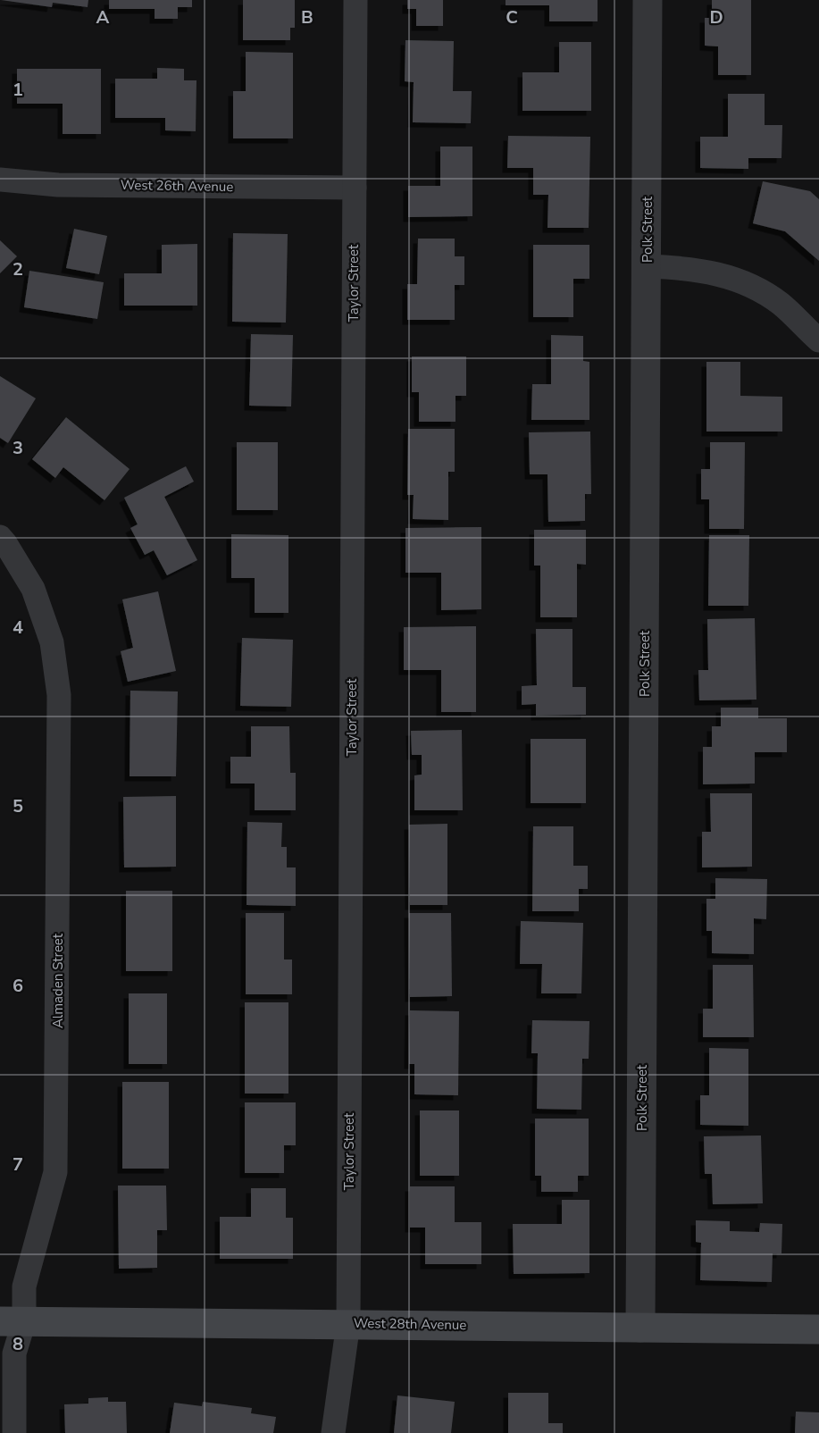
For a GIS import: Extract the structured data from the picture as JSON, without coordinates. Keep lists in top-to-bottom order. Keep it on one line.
{"streets":{"main road":["West 28th Avenue"],"street":["West 26th Avenue","Polk Street","Taylor Street","Almaden Street"]},"crossings":[["West 26th Avenue","Taylor Street"],["Polk Street","West 28th Avenue"],["Taylor Street","West 28th Avenue"],["Almaden Street","West 28th Avenue"]],"grid":{"columns":["A","B","C","D"],"rows":["1","2","3","4","5","6","7","8"]}}
